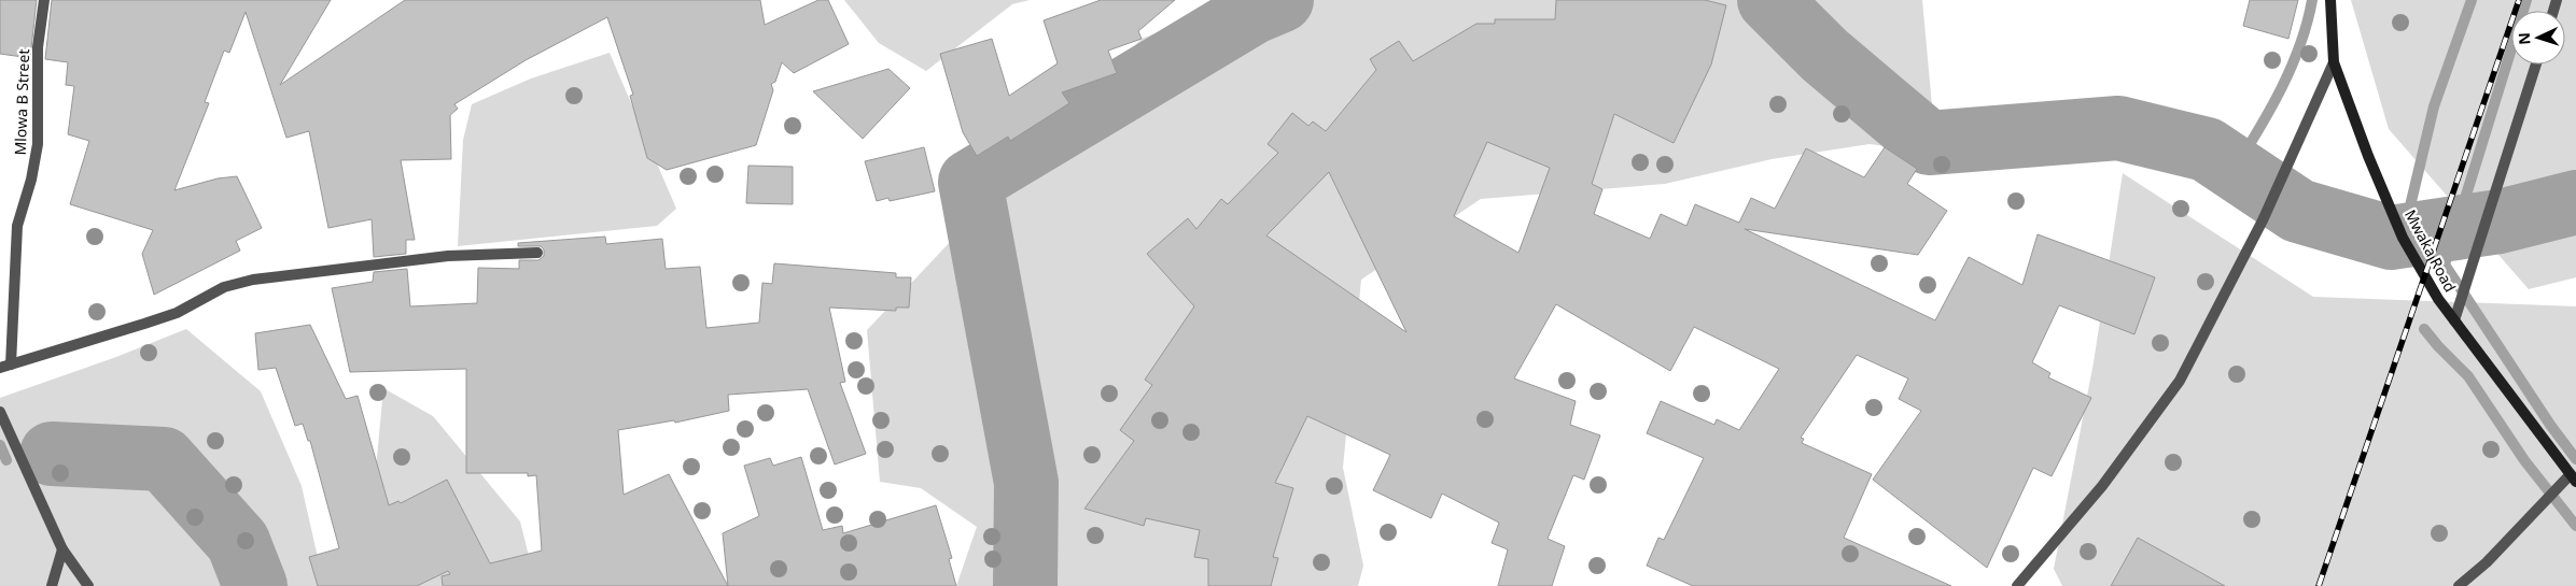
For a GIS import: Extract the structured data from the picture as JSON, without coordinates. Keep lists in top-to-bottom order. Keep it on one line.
{"streets":{"street":["Mlowa B Street","Mwaka Road"]},"north":"left"}
